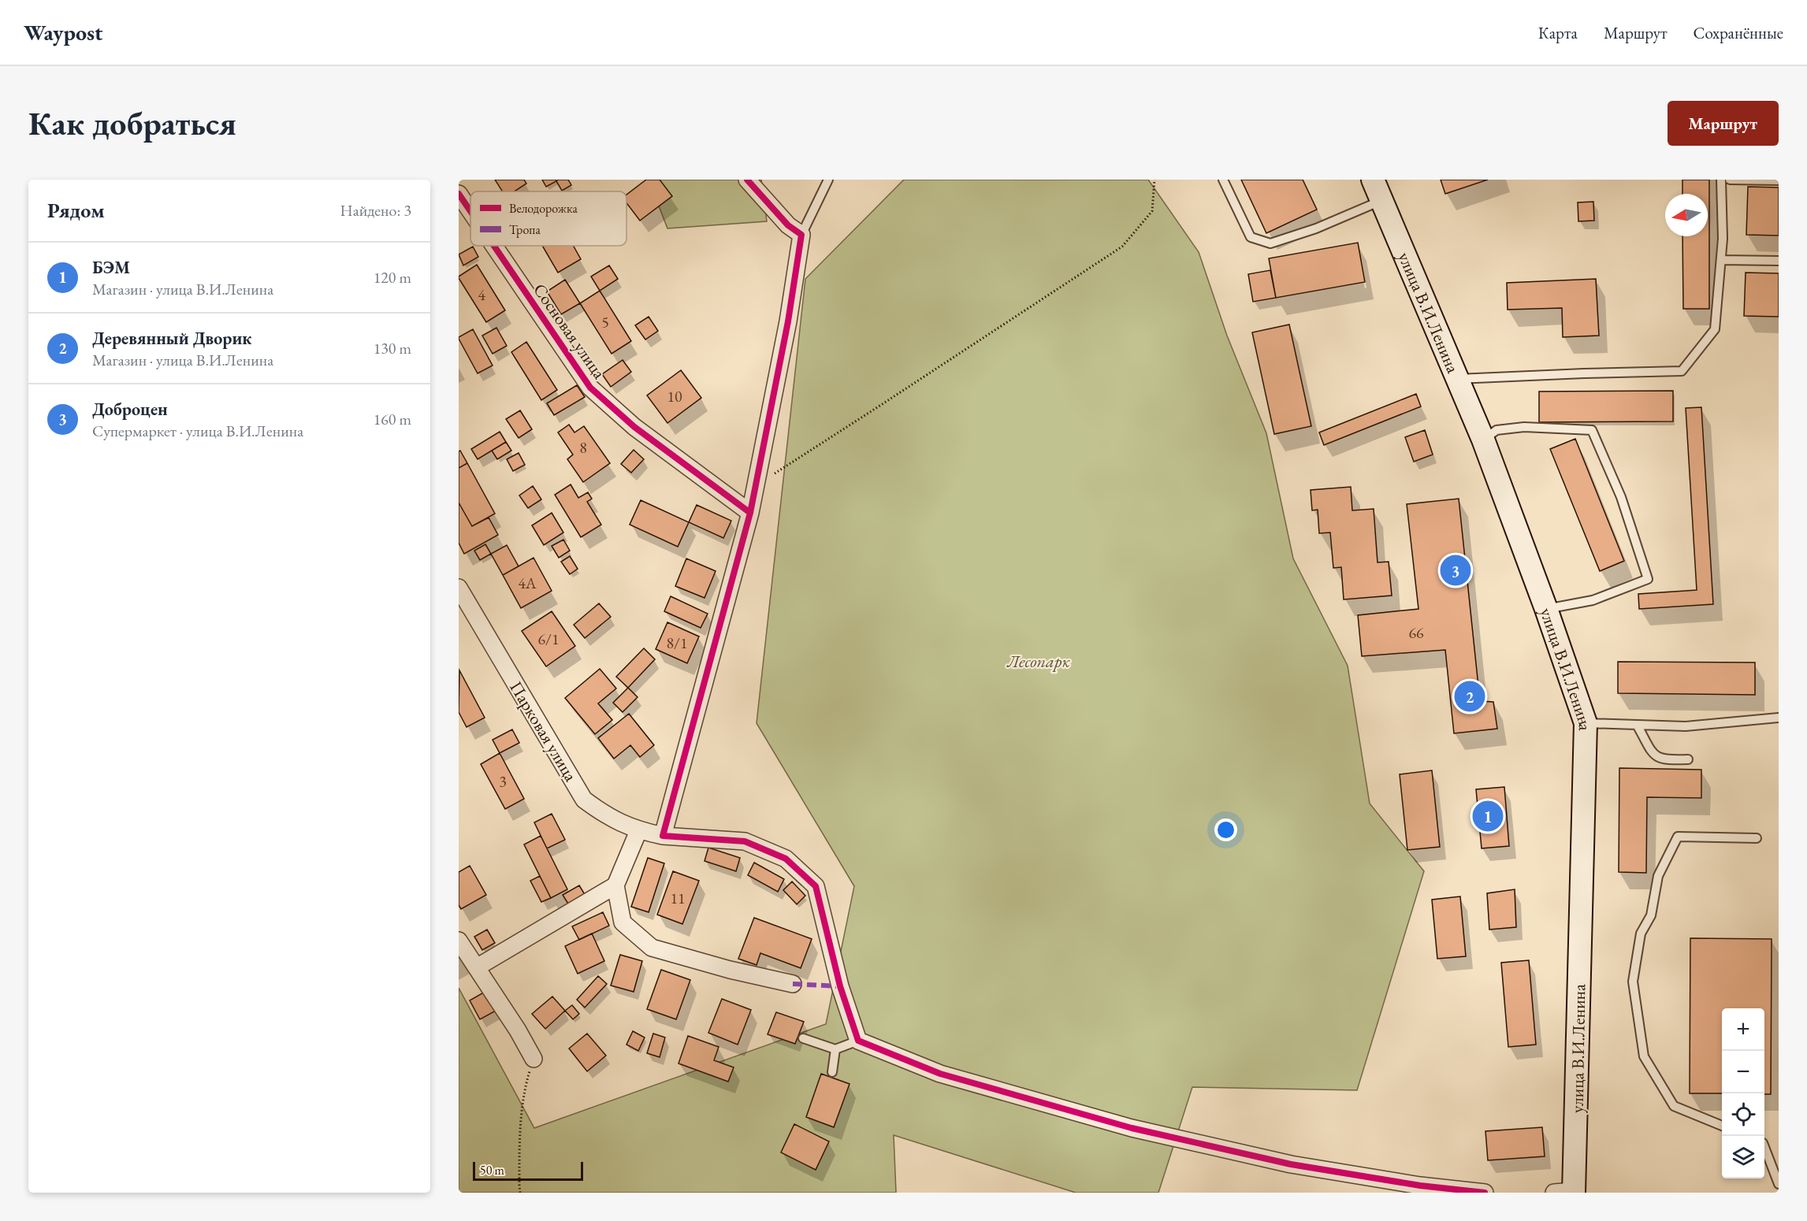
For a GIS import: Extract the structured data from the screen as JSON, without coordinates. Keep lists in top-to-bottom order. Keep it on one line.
{"streets":{"main road":["улица В.И.Ленина"],"street":["Сосновая улица","Парковая улица"]},"parks":["Лесопарк"],"house_numbers":["4","5","10","8","4А","66","6/1","8/1","3","11"],"legend":["Велодорожка","Тропа"],"scale_bar":"50 m","north":"left","page":{"header":"Waypost","nav":["Карта","Маршрут","Сохранённые"],"buttons":"Маршрут","title":"Как добраться","heading":["Рядом","Найдено: 3"],"list":[{"mark":"1","name":"БЭМ","note":"Магазин · улица В.И.Ленина","value":"120 m"},{"mark":"2","name":"Деревянный Дворик","note":"Магазин · улица В.И.Ленина","value":"130 m"},{"mark":"3","name":"Доброцен","note":"Супермаркет · улица В.И.Ленина","value":"160 m"}],"pins":["3","2","1"],"map_buttons":["+","−"],"scale":"50 m"}}
